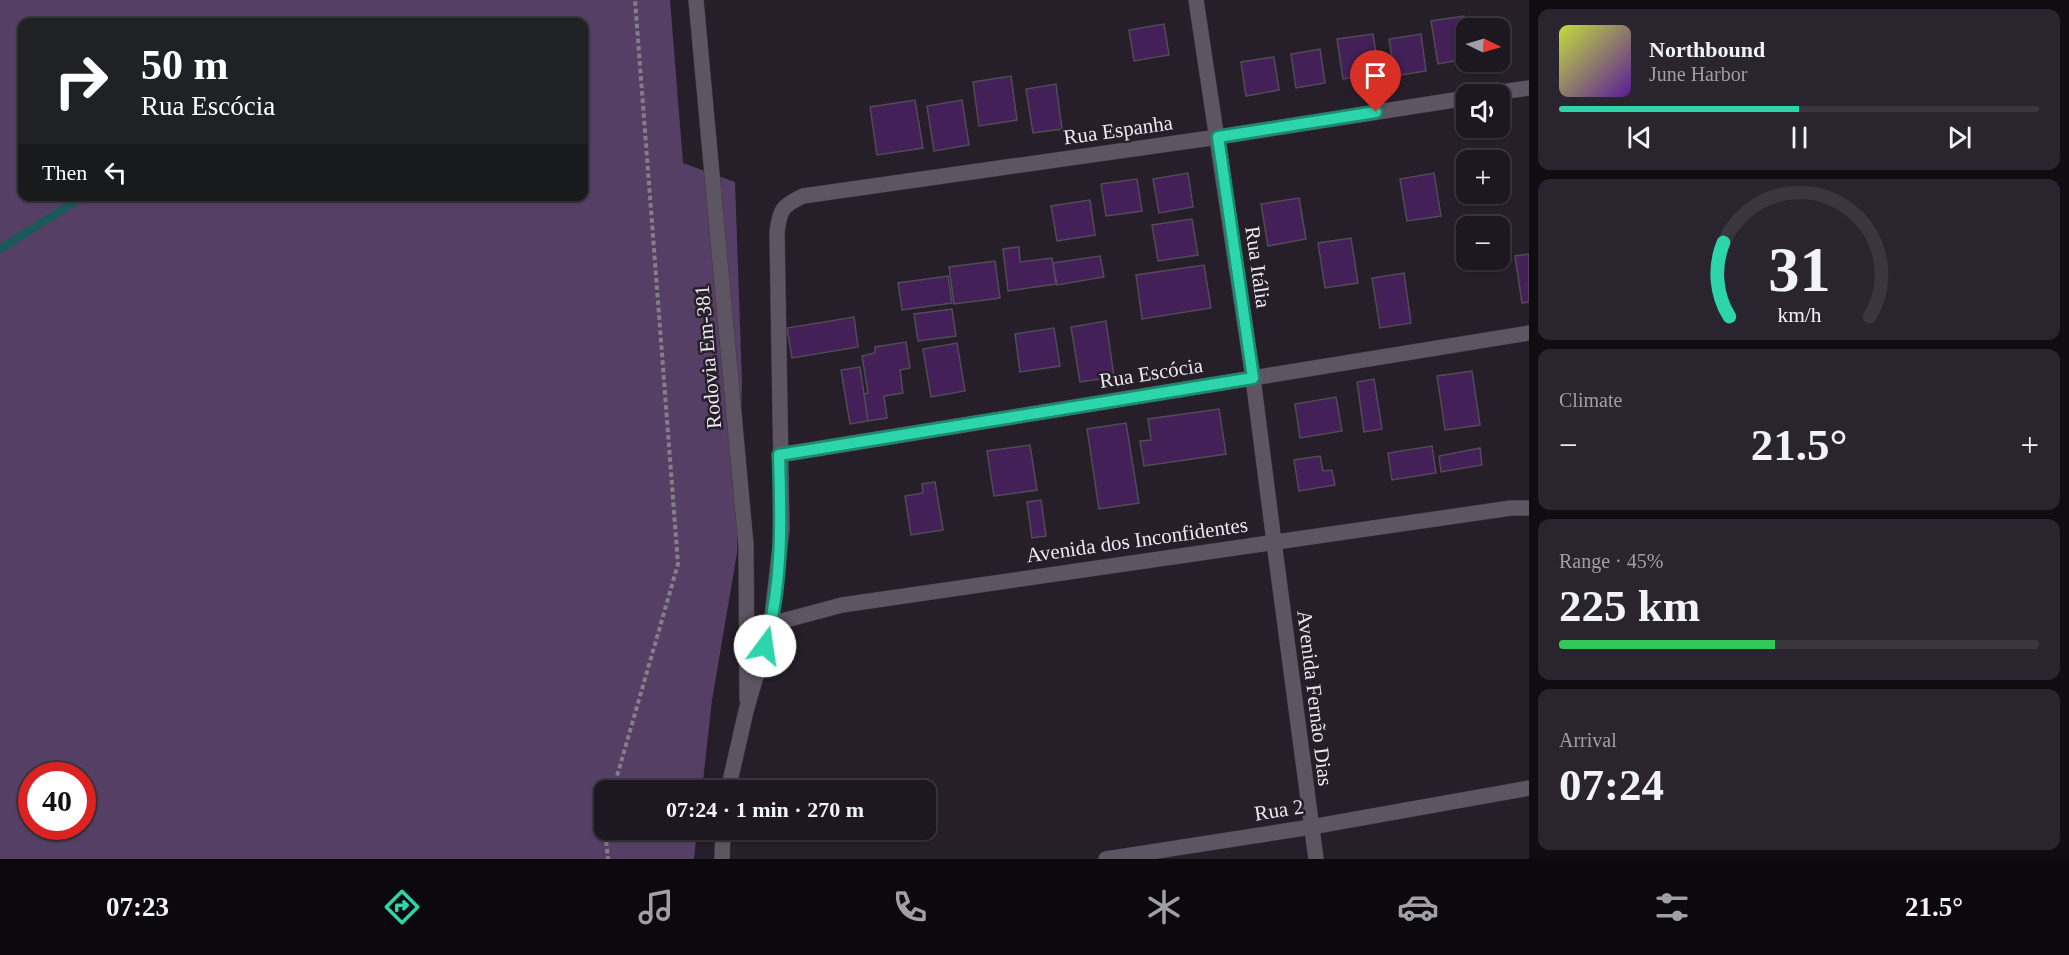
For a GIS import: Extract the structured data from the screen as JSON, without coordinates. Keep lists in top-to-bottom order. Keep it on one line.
{"streets":{"street":["Rua Espanha","Rua Itália","Rodovia Em-381","Rua Escócia","Avenida dos Inconfidentes","Avenida Fernão Dias","Rua 2"]},"crossings":[["Rua Espanha","Rua Itália"],["Rua Espanha","Rodovia Em-381"],["Rua Itália","Rua Escócia"],["Rua Itália","Avenida dos Inconfidentes"],["Rua Itália","Avenida Fernão Dias"],["Rodovia Em-381","Rua Escócia"],["Rodovia Em-381","Avenida dos Inconfidentes"],["Avenida dos Inconfidentes","Avenida Fernão Dias"],["Avenida Fernão Dias","Rua 2"]],"north":"right","page":{"map_buttons":["+","−"],"turn":["50 m","Rua Escócia"],"song":["Northbound","June Harbor"],"then":"Then","tile":["Climate",["Range · 45%","225 km"],["Arrival","07:24"]],"heat":["−","21.5°","+"],"limit":"40","trip":"07:24 · 1 min · 270 m","tabs":["07:23","21.5°"],"gauge":["31","km/h"]}}
